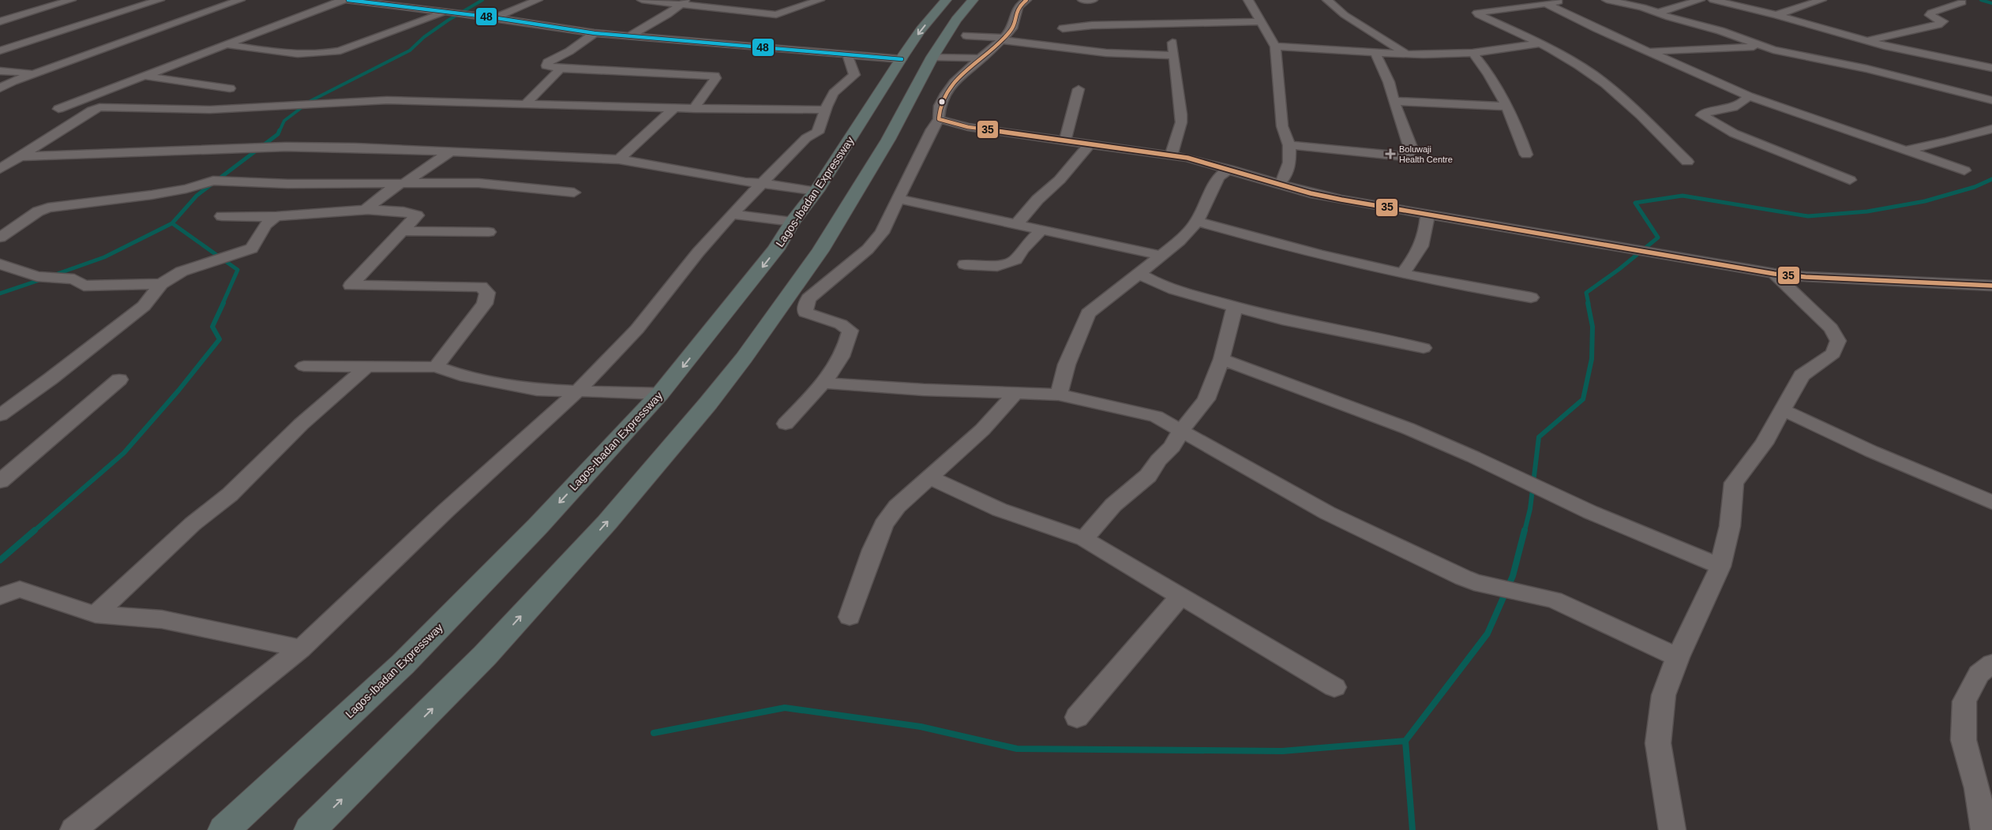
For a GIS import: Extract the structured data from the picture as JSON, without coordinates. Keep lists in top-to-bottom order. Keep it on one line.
{"streets":{"highway":["Lagos-Ibadan Expressway"]},"places":{"health":["Boluwaji Health Centre"]},"lines":["transit line 48","transit line 35"]}
